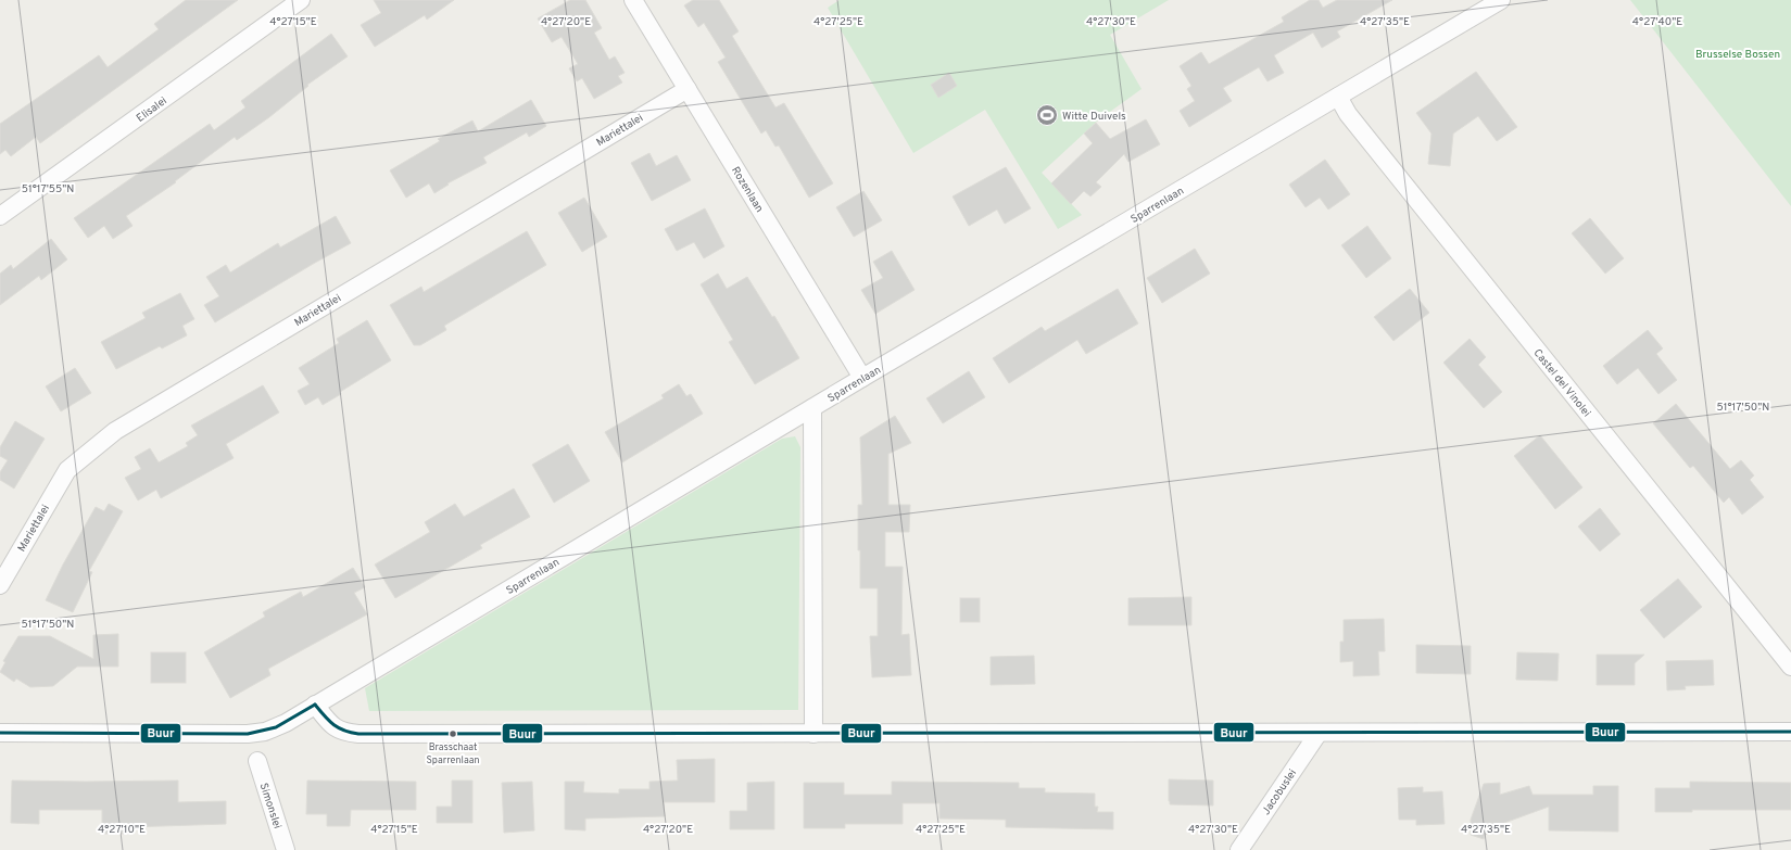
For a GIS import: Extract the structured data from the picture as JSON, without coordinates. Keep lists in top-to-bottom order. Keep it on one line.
{"streets":{"street":["Elisalei","Mariettalei","Rozenlaan","Sparrenlaan","Castel del Vinolei","Jacobuslei","Simonslei"]},"crossings":[["Mariettalei","Rozenlaan"],["Rozenlaan","Sparrenlaan"],["Sparrenlaan","Castel del Vinolei"]],"parks":["Brusselse Bossen"],"places":{"sports":["Witte Duivels"],"other":["Brasschaat Sparrenlaan"]},"lines":["transit line Buur"],"coordinates":["4°27'15\"E","4°27'20\"E","4°27'25\"E","4°27'30\"E","4°27'35\"E","4°27'40\"E","51°17'55\"N","51°17'50\"N","4°27'10\"E"]}
